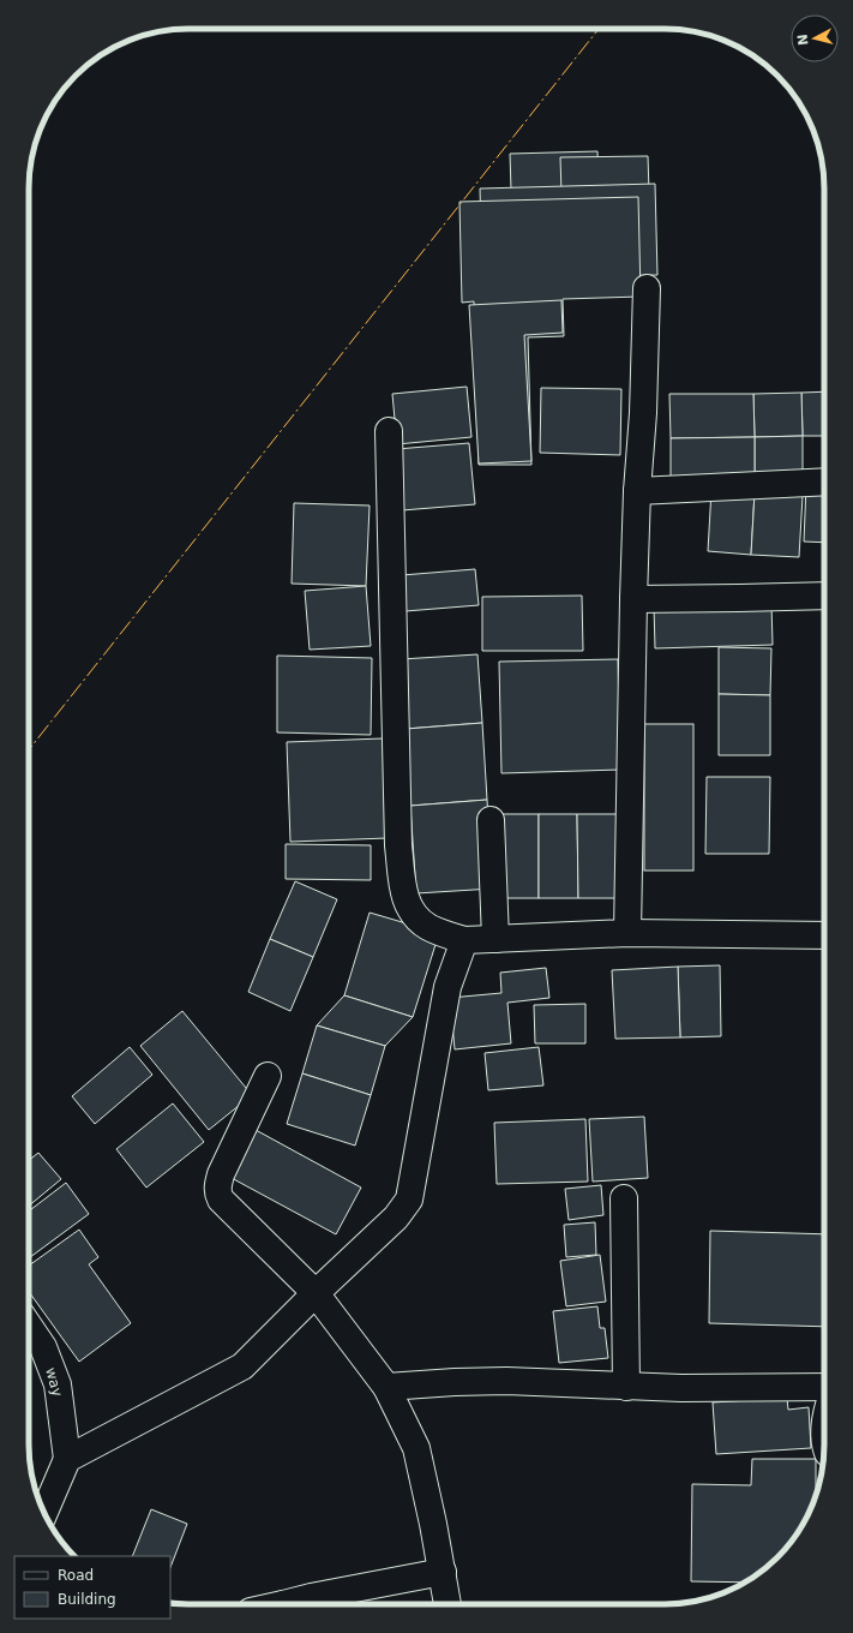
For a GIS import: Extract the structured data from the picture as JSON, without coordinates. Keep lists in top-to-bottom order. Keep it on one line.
{"streets":{"street":["way"]},"legend":["Road","Building"],"north":"left"}
